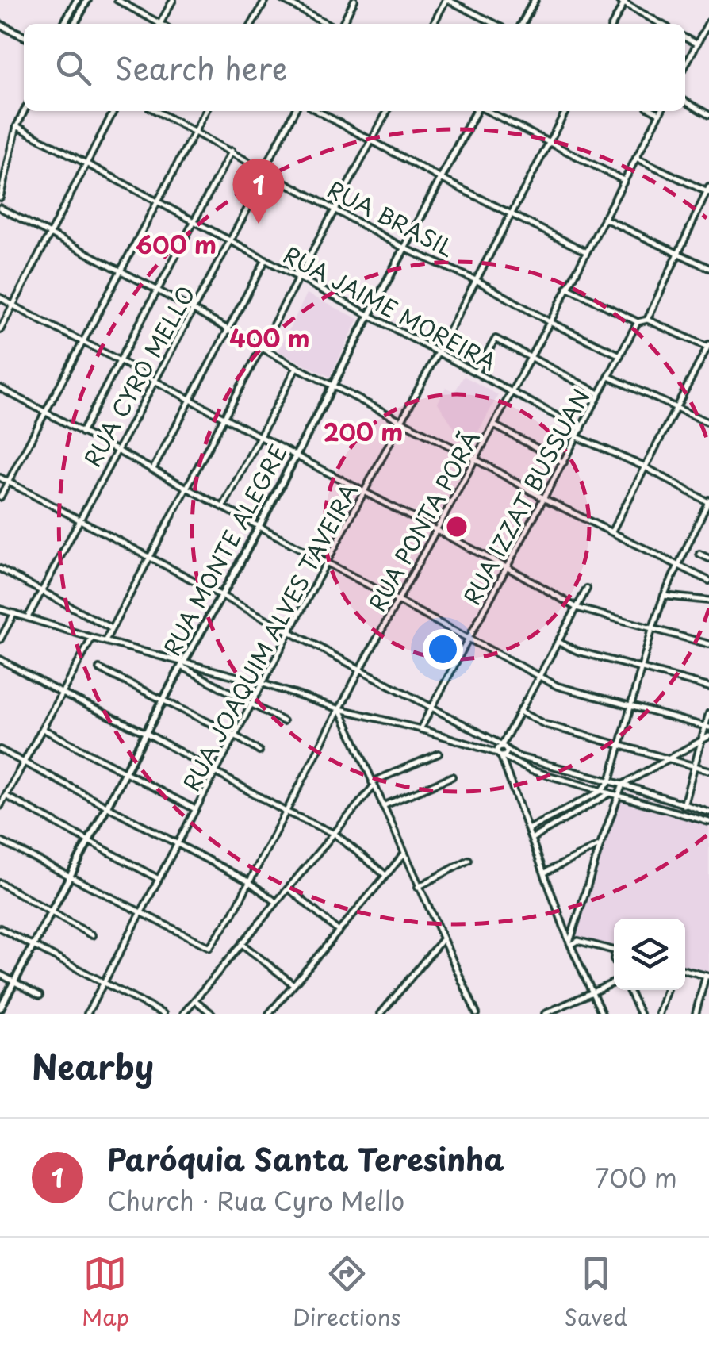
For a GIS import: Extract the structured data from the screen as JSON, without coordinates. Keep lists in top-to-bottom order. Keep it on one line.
{"streets":{"street":["RUA BRASIL","RUA JAIME MOREIRA","RUA CYRO MELLO","RUA IZZAT BUSSUAN","RUA PONTA PORÃ","RUA MONTE ALEGRE","RUA JOAQUIM ALVES TAVEIRA"]},"crossings":[["RUA BRASIL","RUA CYRO MELLO"],["RUA BRASIL","RUA IZZAT BUSSUAN"],["RUA BRASIL","RUA PONTA PORÃ"],["RUA BRASIL","RUA MONTE ALEGRE"],["RUA BRASIL","RUA JOAQUIM ALVES TAVEIRA"],["RUA JAIME MOREIRA","RUA CYRO MELLO"],["RUA JAIME MOREIRA","RUA IZZAT BUSSUAN"],["RUA JAIME MOREIRA","RUA PONTA PORÃ"],["RUA JAIME MOREIRA","RUA MONTE ALEGRE"],["RUA JAIME MOREIRA","RUA JOAQUIM ALVES TAVEIRA"],["RUA PONTA PORÃ","RUA JOAQUIM ALVES TAVEIRA"]],"page":{"search":"Search here","pins":"1","heading":"Nearby","list":[{"mark":"1","name":"Paróquia Santa Teresinha","note":"Church · Rua Cyro Mello","value":"700 m"}],"nav":["Map","Directions","Saved"]},"rings":["600 m","400 m","200 m"]}
